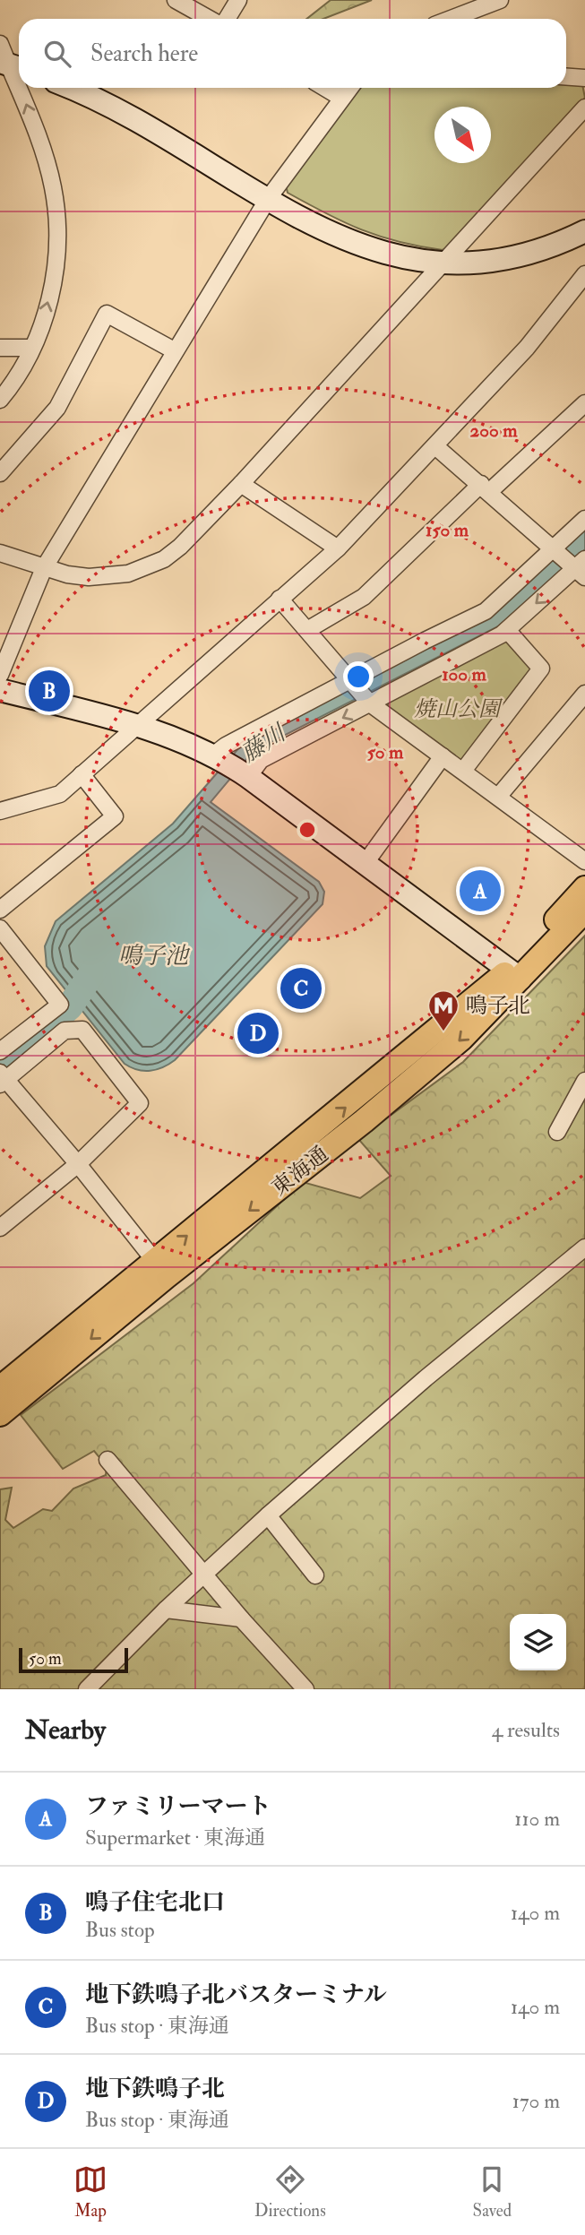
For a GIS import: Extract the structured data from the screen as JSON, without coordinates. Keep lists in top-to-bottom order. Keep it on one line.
{"streets":{"main road":["東海通"]},"water":["藤川","鳴子池"],"parks":["焼山公園"],"places":{"metro station":["鳴子北"]},"scale_bar":"50 m","north":"bottom right","page":{"search":"Search here","pins":["B","A","C","D"],"scale":"50 m","heading":["Nearby","4 results"],"list":[{"mark":"A","name":"ファミリーマート","note":"Supermarket · 東海通","value":"110 m"},{"mark":"B","name":"鳴子住宅北口","note":"Bus stop","value":"140 m"},{"mark":"C","name":"地下鉄鳴子北バスターミナル","note":"Bus stop · 東海通","value":"140 m"},{"mark":"D","name":"地下鉄鳴子北","note":"Bus stop · 東海通","value":"170 m"}],"nav":["Map","Directions","Saved"]},"rings":["200 m","150 m","100 m","50 m"]}
